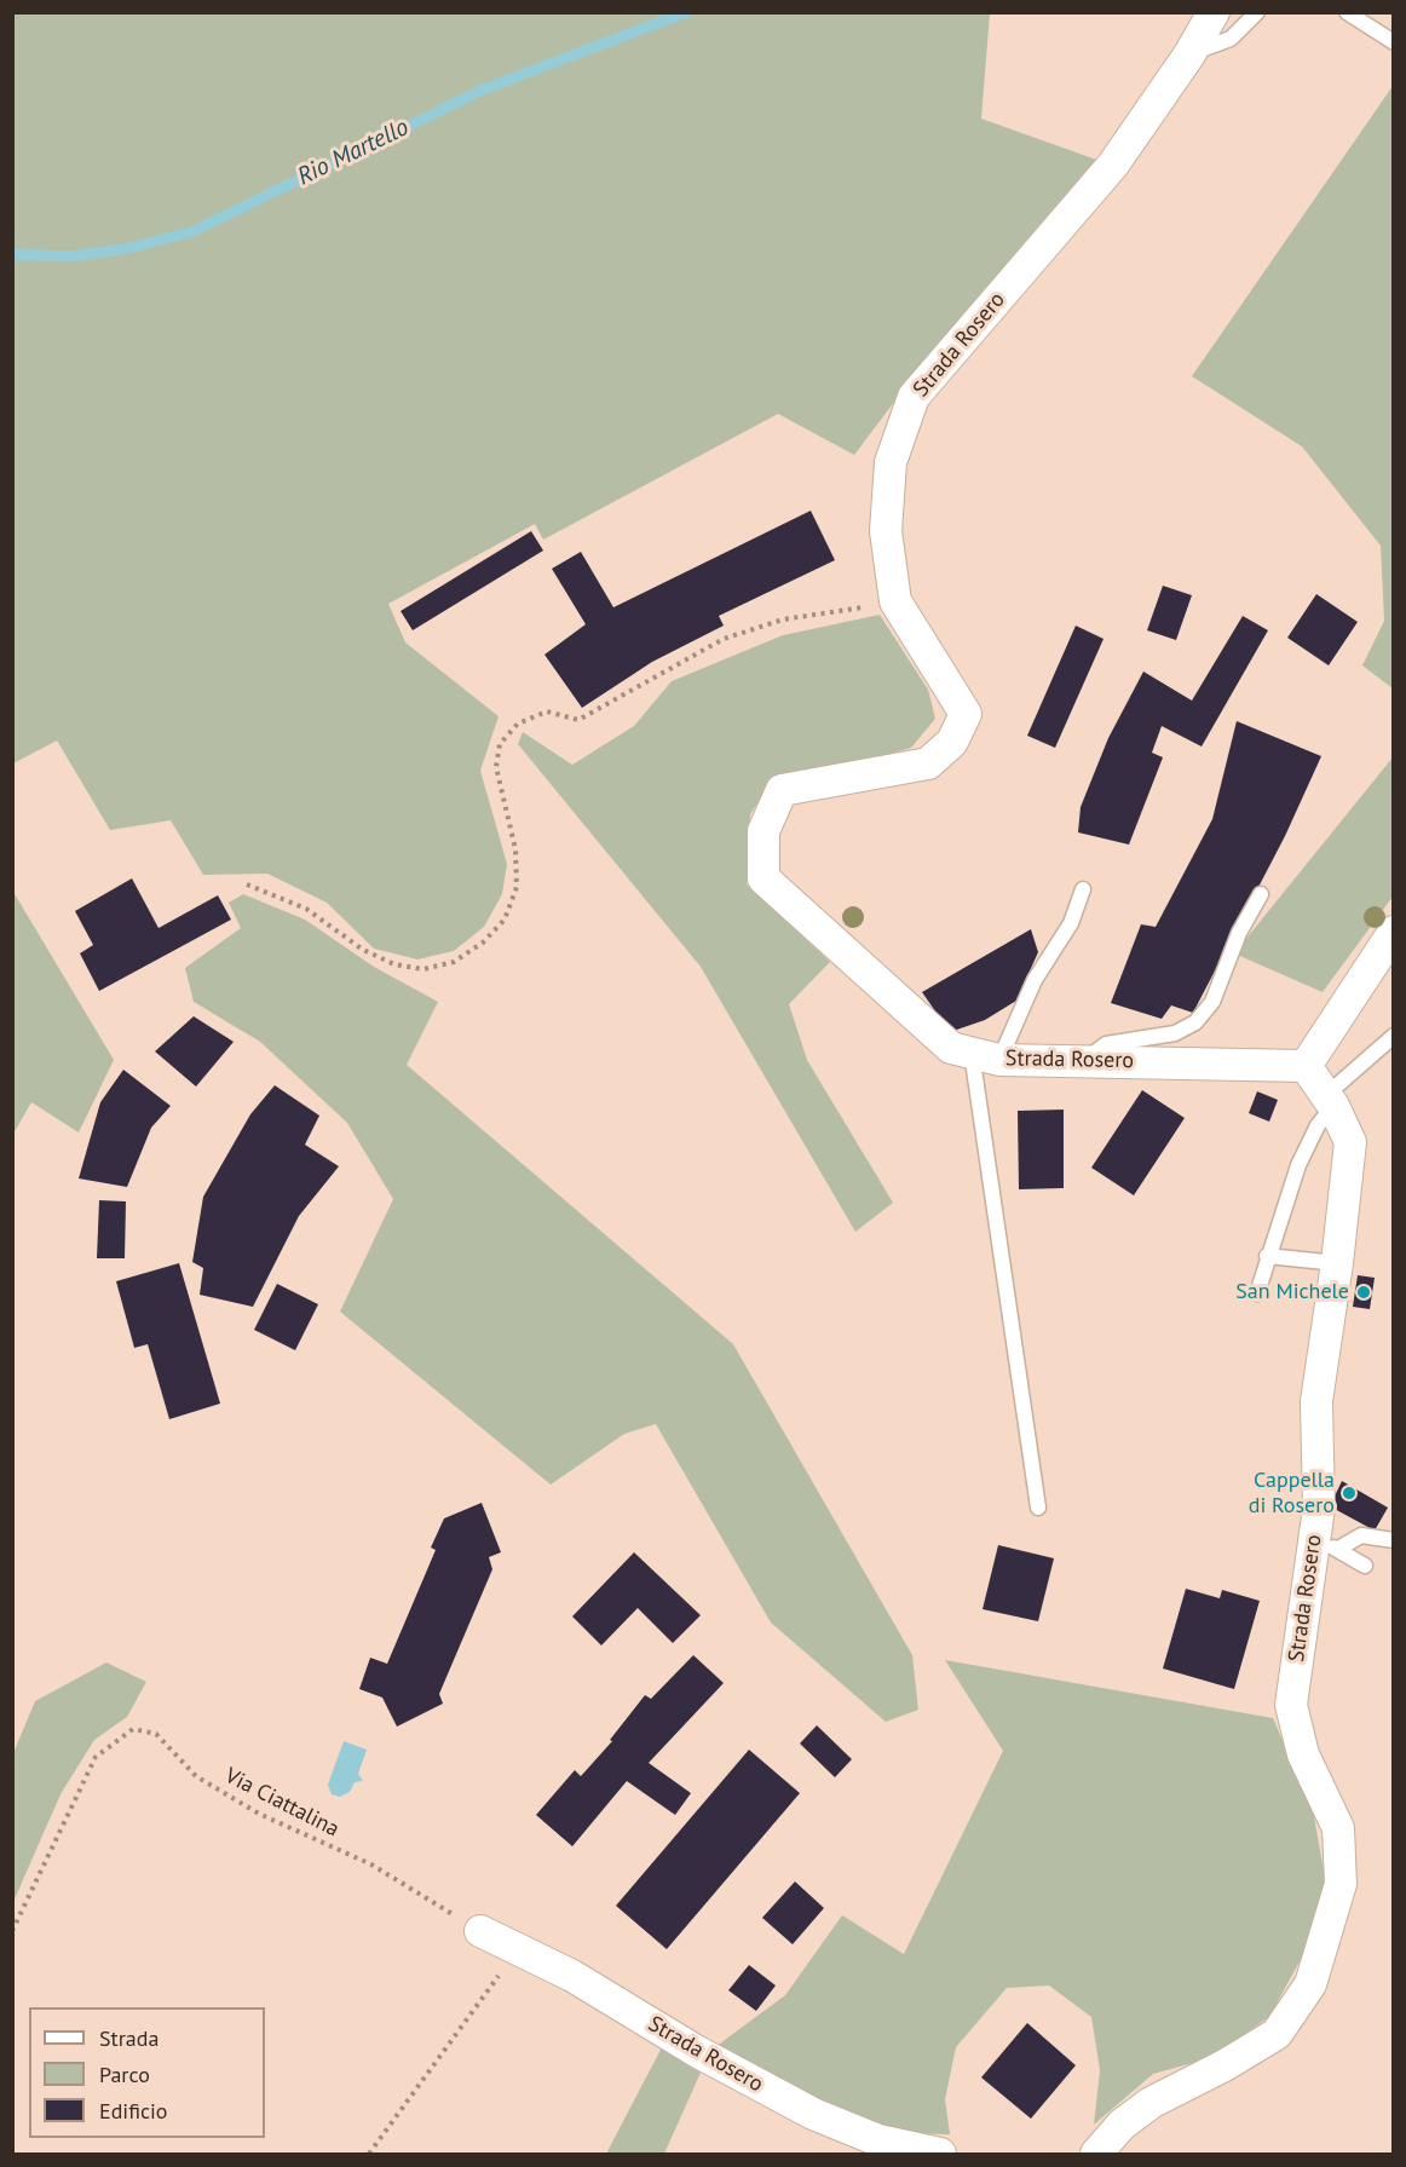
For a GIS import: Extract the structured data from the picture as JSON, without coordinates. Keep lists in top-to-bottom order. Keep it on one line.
{"streets":{"street":["Strada Rosero"],"path":["Via Ciattalina"]},"crossings":[["Strada Rosero","Via Ciattalina"]],"water":["Rio Martello"],"places":["San Michele","Cappella di Rosero"],"legend":["Strada","Parco","Edificio"]}
